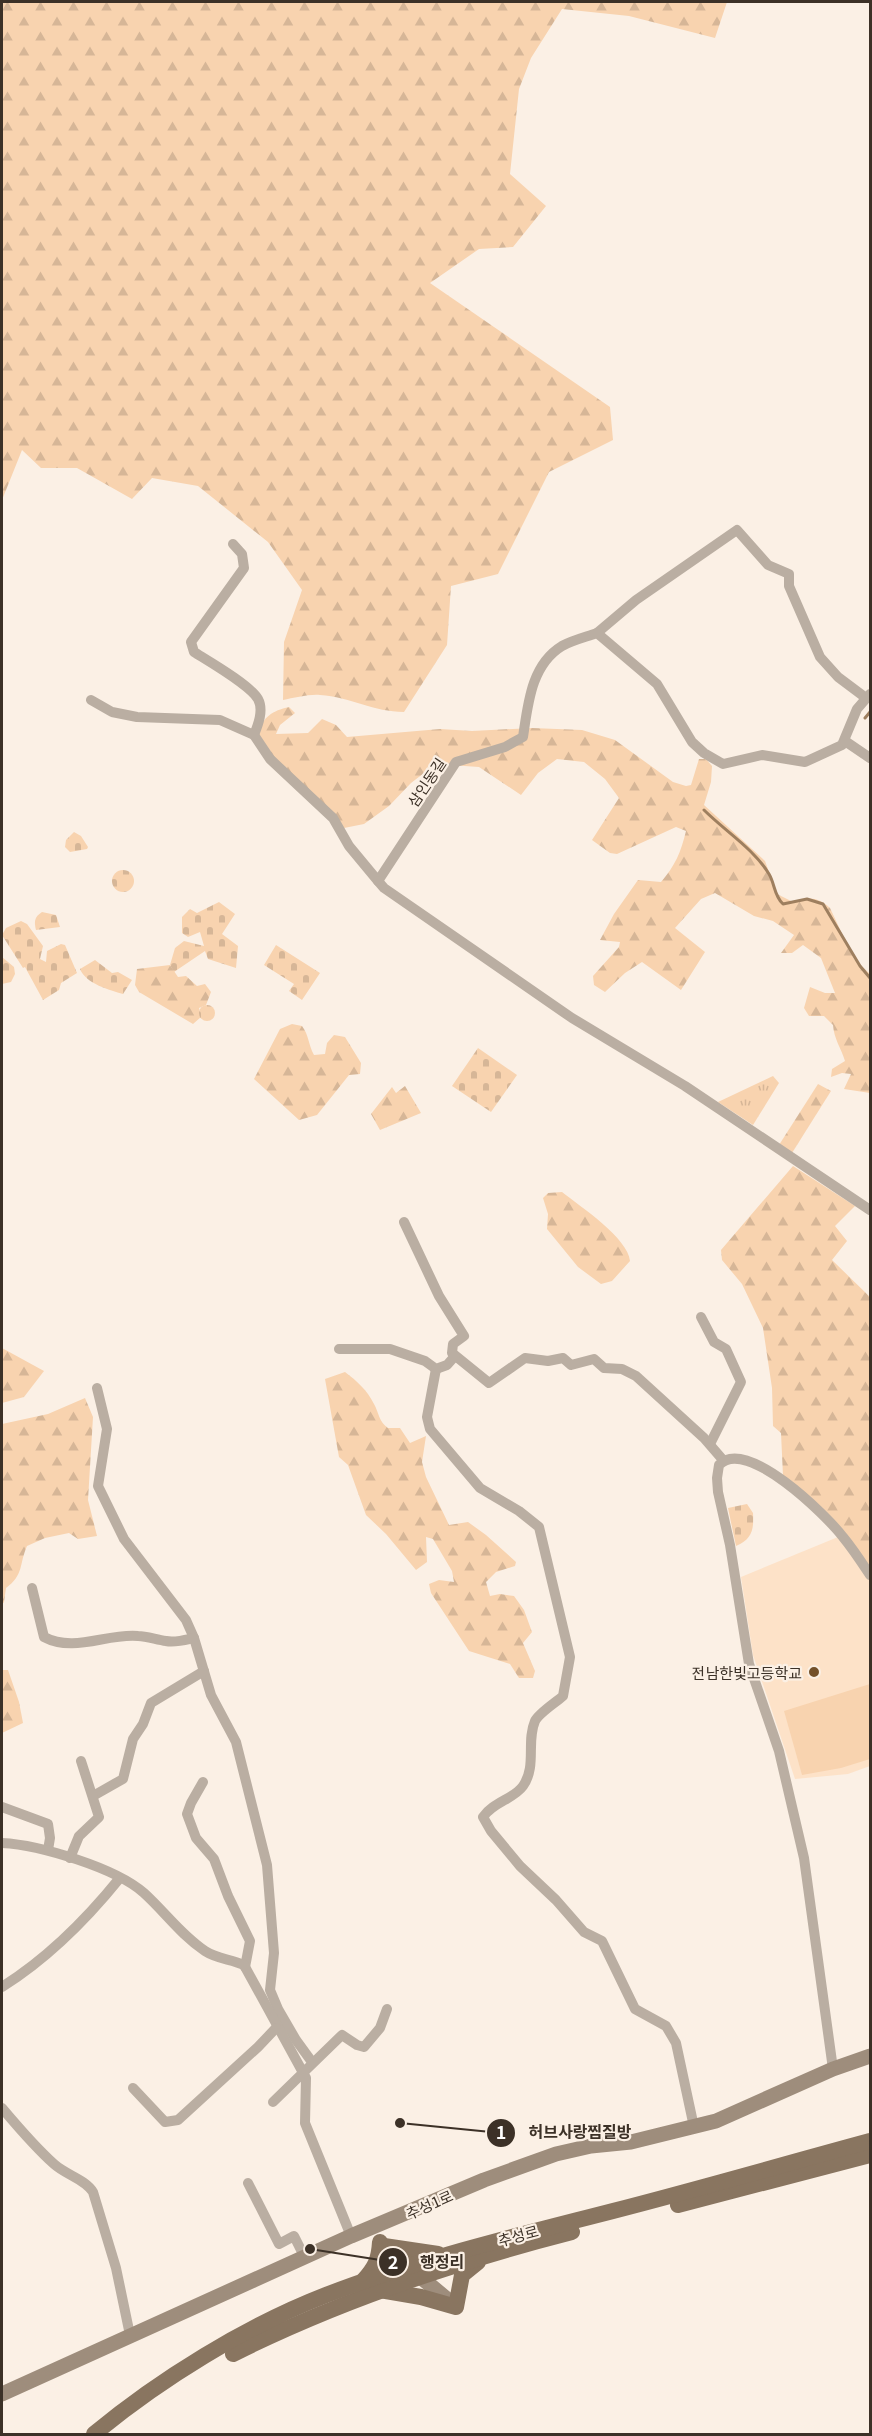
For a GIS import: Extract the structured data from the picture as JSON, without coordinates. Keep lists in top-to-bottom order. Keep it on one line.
{"streets":{"main road":["추성로"],"street":["삼인동길","추성1로"]},"places":["전남한빛고등학교","허브사랑찜질방","행정리"]}
